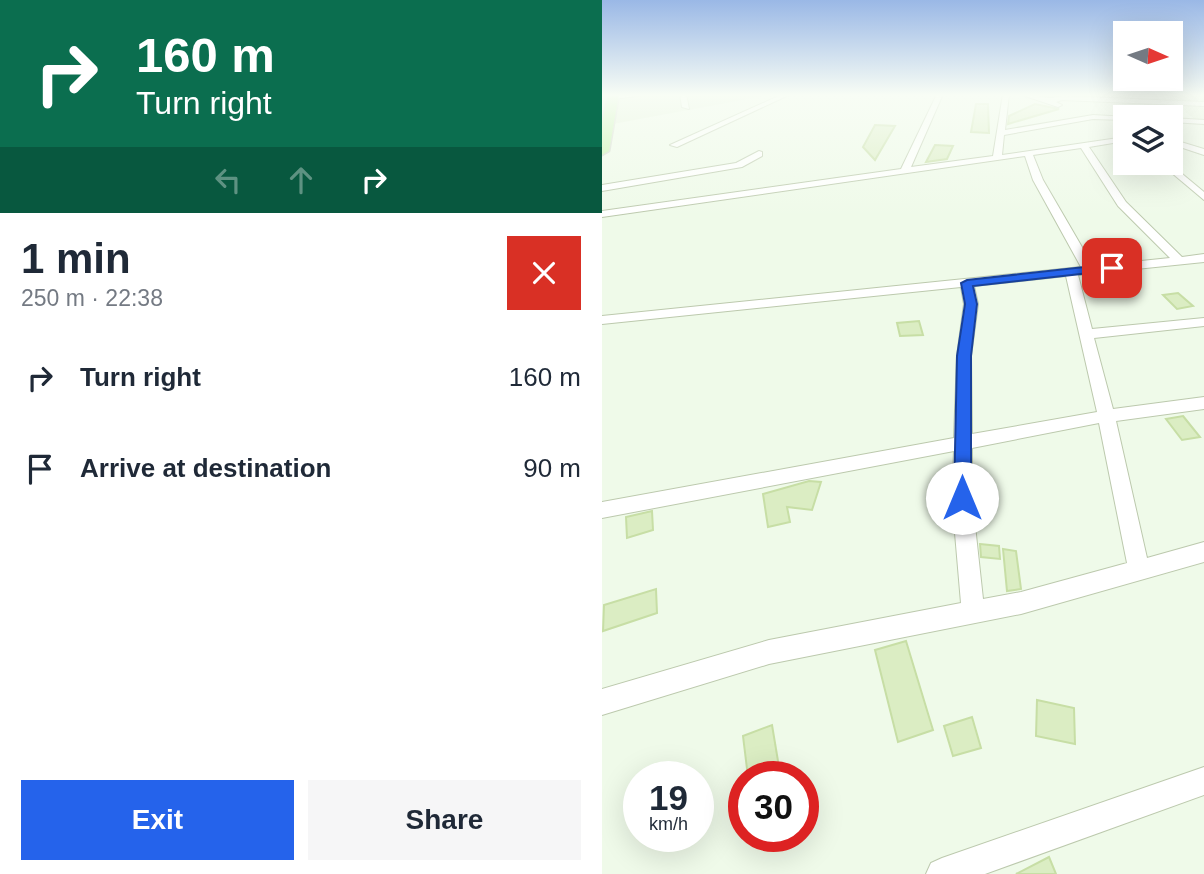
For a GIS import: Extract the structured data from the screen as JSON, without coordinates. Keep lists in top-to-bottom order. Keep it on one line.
{"north":"right","page":{"turn":["160 m","Turn right"],"heading":["1 min","250 m · 22:38"],"list":[{"name":"Turn right","value":"160 m"},{"name":"Arrive at destination","value":"90 m"}],"speed":"19 km/h","limit":"30","buttons":["Exit","Share"]}}
